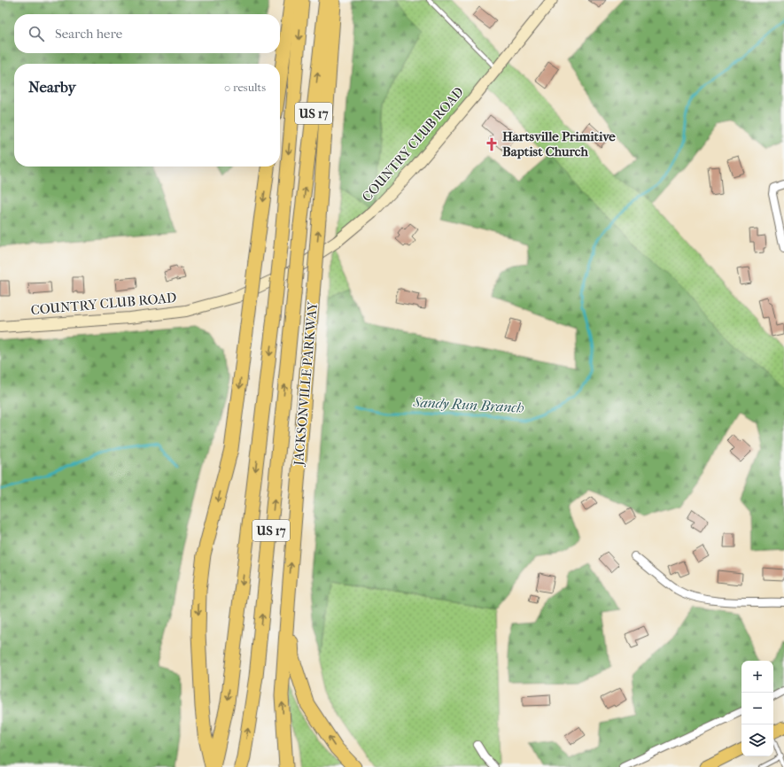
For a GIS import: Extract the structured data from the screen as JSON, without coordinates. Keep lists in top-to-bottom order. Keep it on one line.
{"streets":{"highway":["US 17","JACKSONVILLE PARKWAY"],"main road":["COUNTRY CLUB ROAD"]},"water":["Sandy Run Branch"],"places":{"church":["Hartsville Primitive Baptist Church"]},"page":{"search":"Search here","heading":["Nearby","0 results"],"map_buttons":["+","−"]}}
